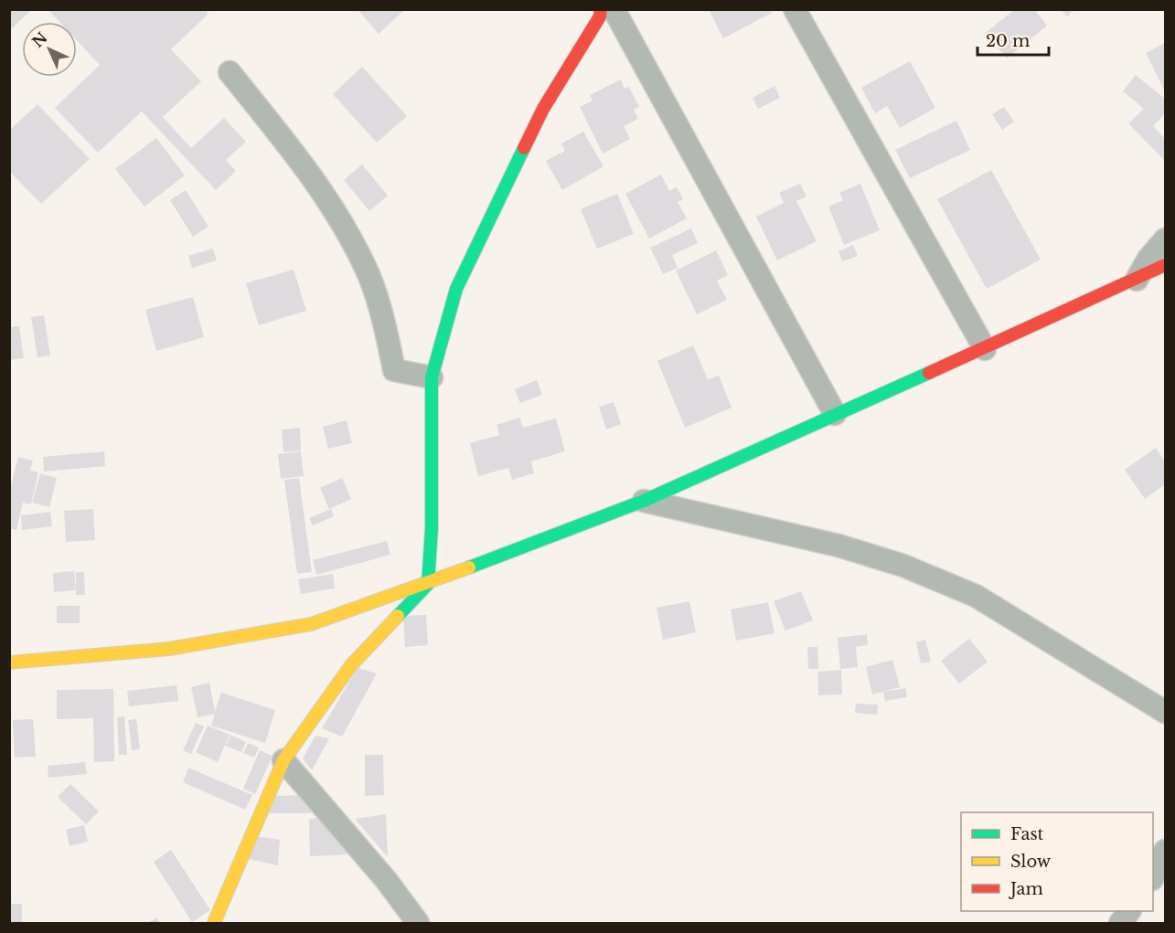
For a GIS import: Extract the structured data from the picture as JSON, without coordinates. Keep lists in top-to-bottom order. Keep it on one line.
{"legend":["Fast","Slow","Jam"],"scale_bar":"20 m","north":"top left"}
